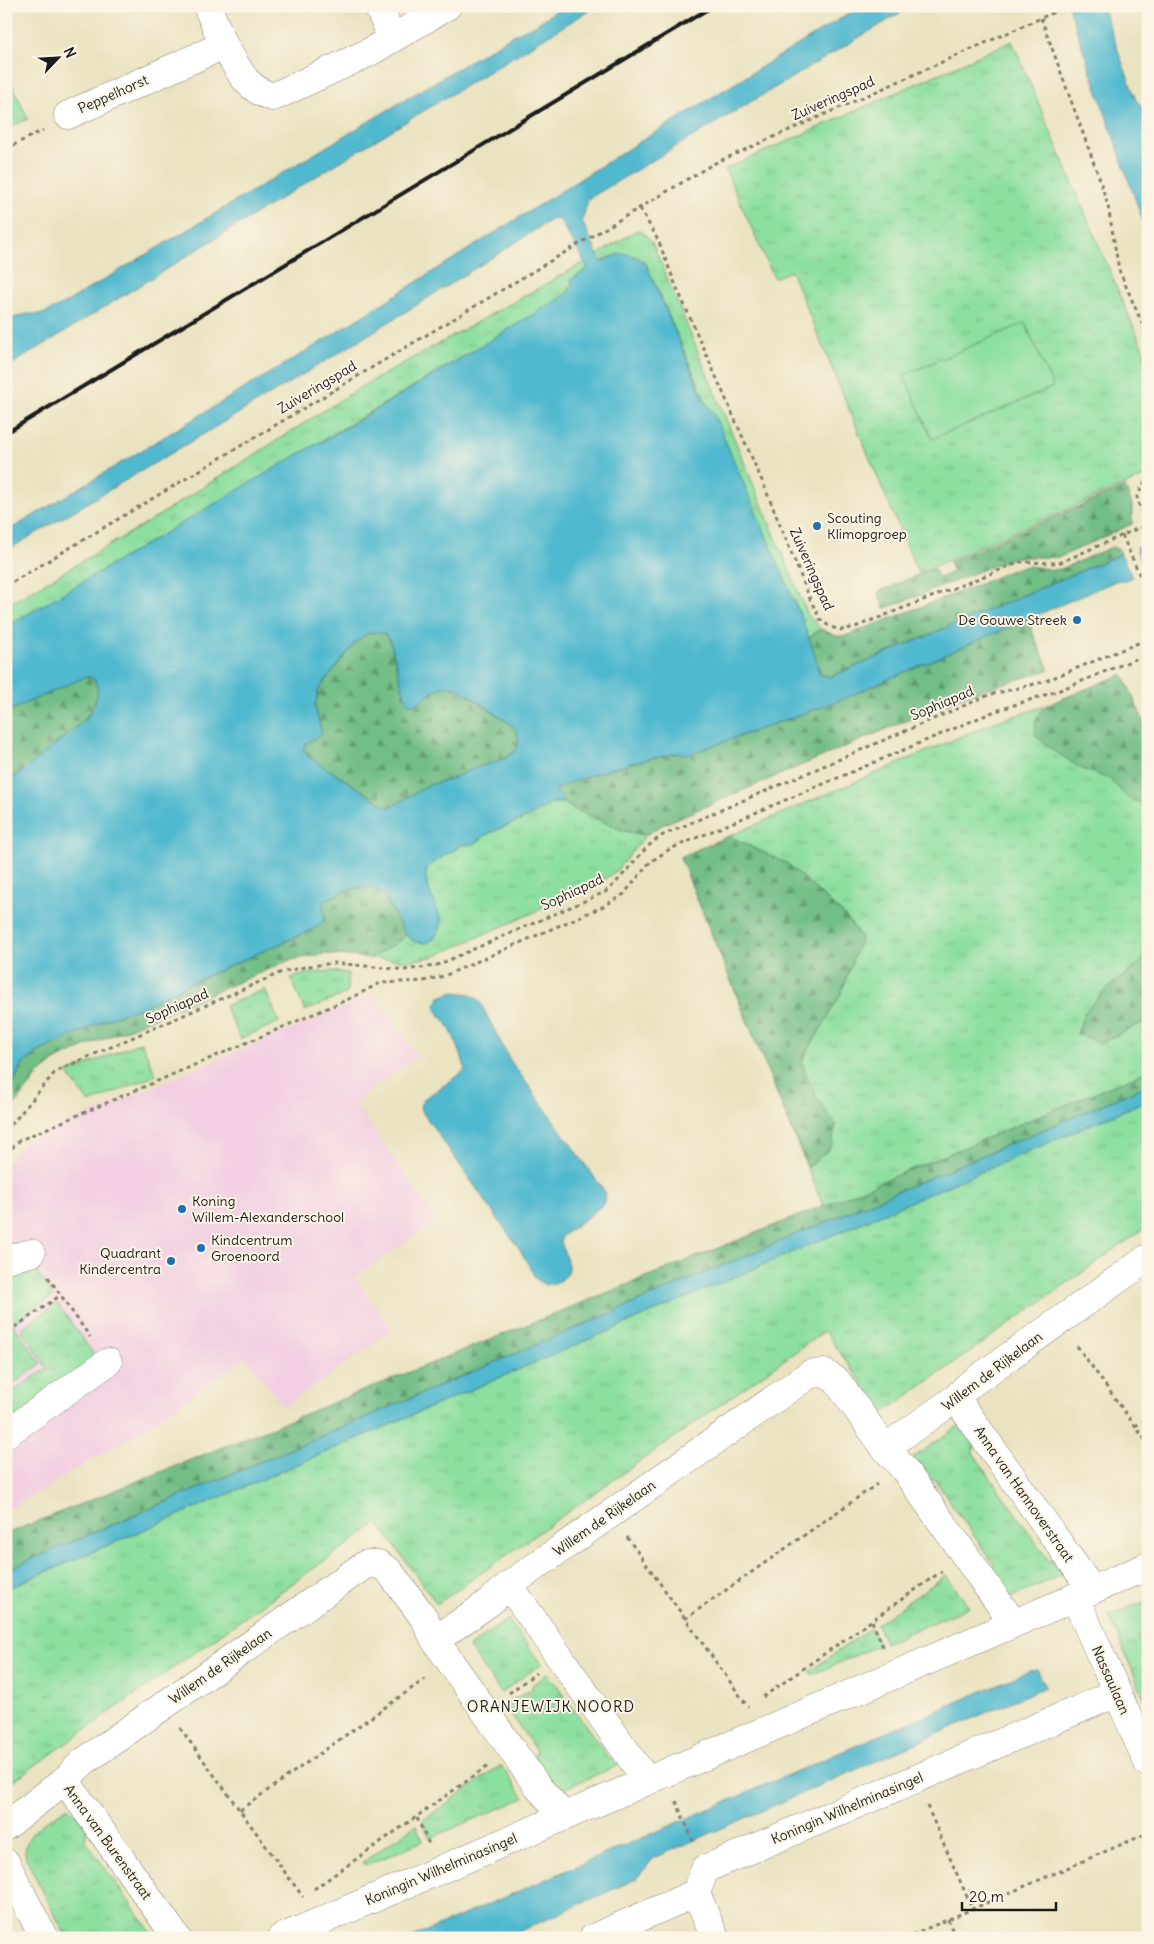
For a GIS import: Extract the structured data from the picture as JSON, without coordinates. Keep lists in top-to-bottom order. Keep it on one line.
{"streets":{"street":["Peppelhorst","Willem de Rijkelaan","Anna van Hannoverstraat","Nassaulaan","Koningin Wilhelminasingel","Anna van Burenstraat"],"path":["Zuiveringspad","Sophiapad"]},"crossings":[["Willem de Rijkelaan","Anna van Hannoverstraat"],["Willem de Rijkelaan","Anna van Burenstraat"],["Anna van Hannoverstraat","Nassaulaan"],["Anna van Hannoverstraat","Koningin Wilhelminasingel"],["Nassaulaan","Koningin Wilhelminasingel"]],"districts":["ORANJEWIJK NOORD"],"places":["Scouting Klimopgroep","De Gouwe Streek","Koning Willem-Alexanderschool","Kindcentrum Groenoord","Quadrant Kindercentra"],"scale_bar":"20 m","north":"top right"}
